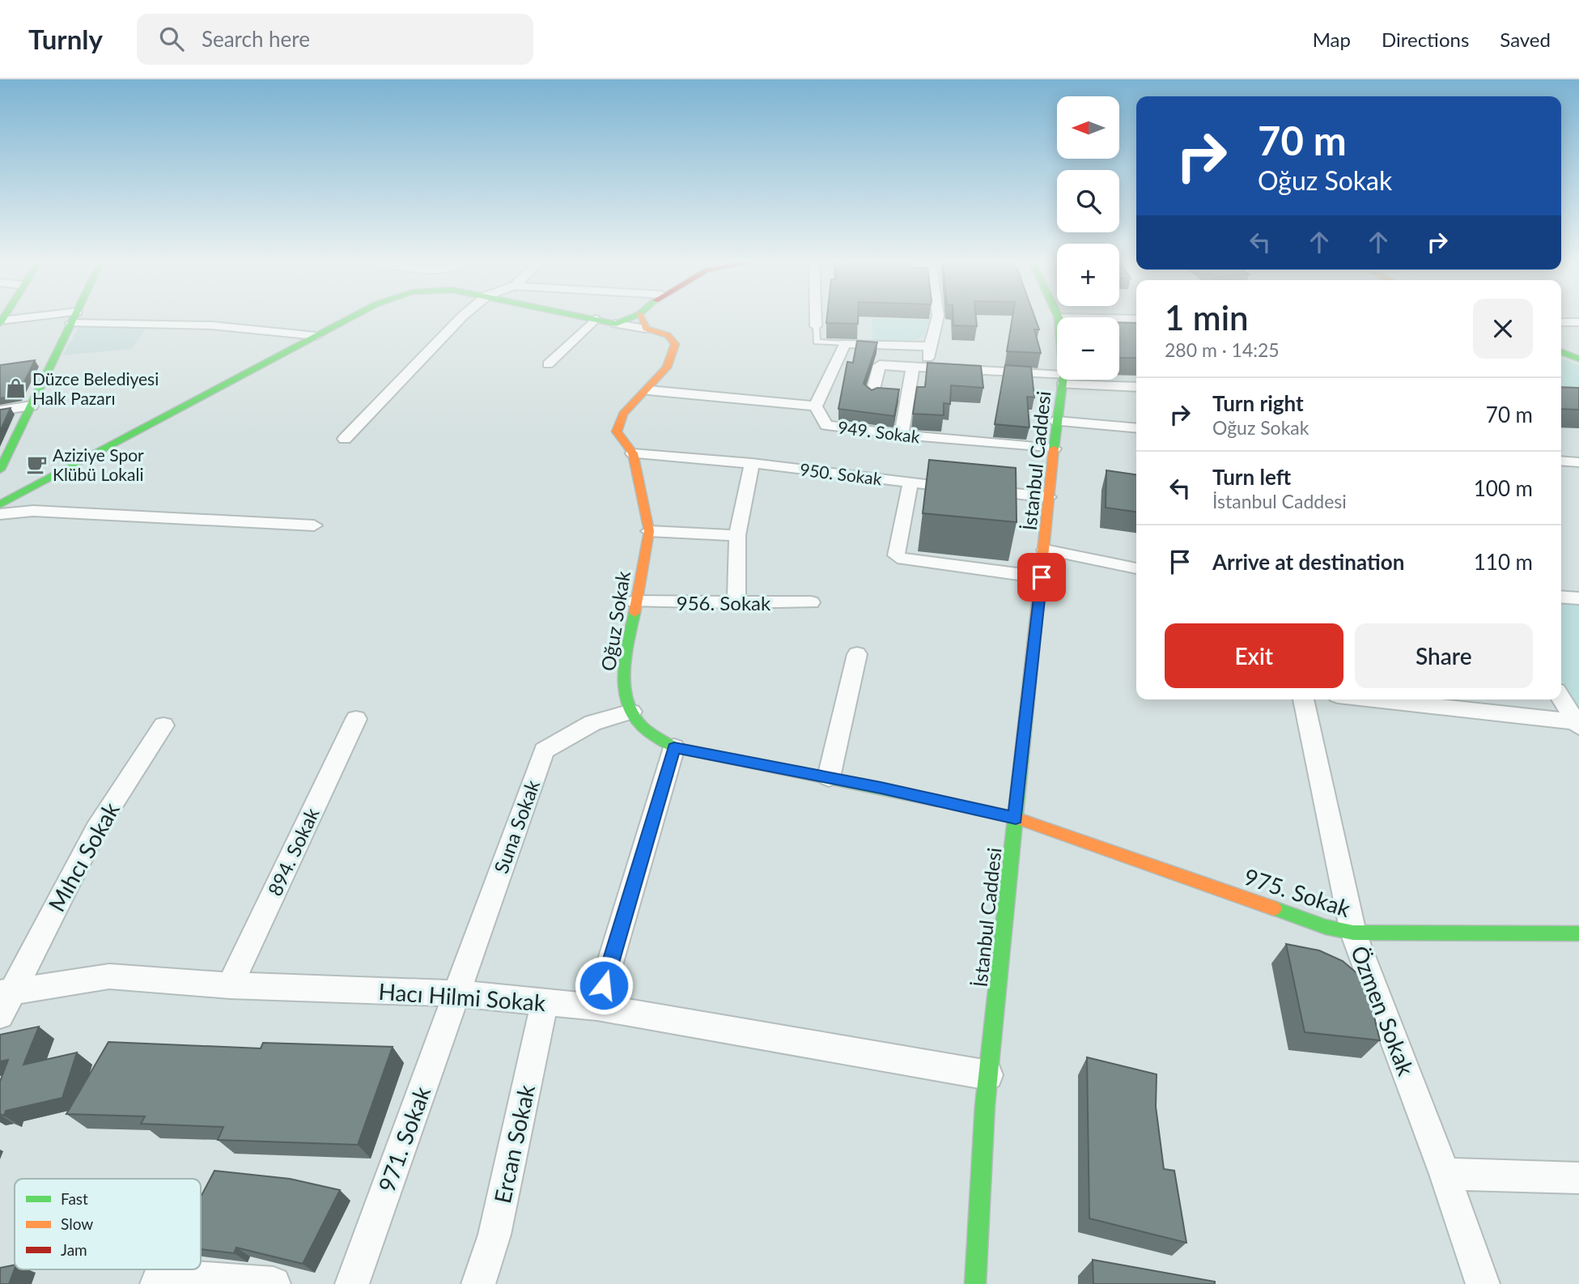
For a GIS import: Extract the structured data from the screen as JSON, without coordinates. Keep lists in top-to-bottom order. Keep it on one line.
{"streets":{"street":["949. Sokak","İstanbul Caddesi","950. Sokak","956. Sokak","Oğuz Sokak","Suna Sokak","894. Sokak","Mıhcı Sokak","975. Sokak","Hacı Hilmi Sokak","Özmen Sokak","971. Sokak","Ercan Sokak"]},"crossings":[["949. Sokak","İstanbul Caddesi"],["949. Sokak","Oğuz Sokak"],["İstanbul Caddesi","950. Sokak"],["İstanbul Caddesi","Oğuz Sokak"],["İstanbul Caddesi","975. Sokak"],["İstanbul Caddesi","Hacı Hilmi Sokak"],["950. Sokak","Oğuz Sokak"],["956. Sokak","Oğuz Sokak"],["Oğuz Sokak","Suna Sokak"],["Oğuz Sokak","975. Sokak"],["Suna Sokak","Hacı Hilmi Sokak"],["Suna Sokak","971. Sokak"],["894. Sokak","Hacı Hilmi Sokak"],["Mıhcı Sokak","Hacı Hilmi Sokak"],["975. Sokak","Özmen Sokak"],["Hacı Hilmi Sokak","971. Sokak"],["Hacı Hilmi Sokak","Ercan Sokak"]],"places":{"shop":["Düzce Belediyesi Halk Pazarı"],"cafe":["Aziziye Spor Klübü Lokali"]},"legend":["Fast","Slow","Jam"],"north":"left","page":{"header":"Turnly","search":"Search here","nav":["Map","Directions","Saved"],"map_buttons":["+","−"],"turn":["70 m","Oğuz Sokak"],"heading":["1 min","280 m · 14:25"],"list":[{"name":"Turn right","note":"Oğuz Sokak","value":"70 m"},{"name":"Turn left","note":"İstanbul Caddesi","value":"100 m"},{"name":"Arrive at destination","value":"110 m"}],"buttons":["Exit","Share"]}}
